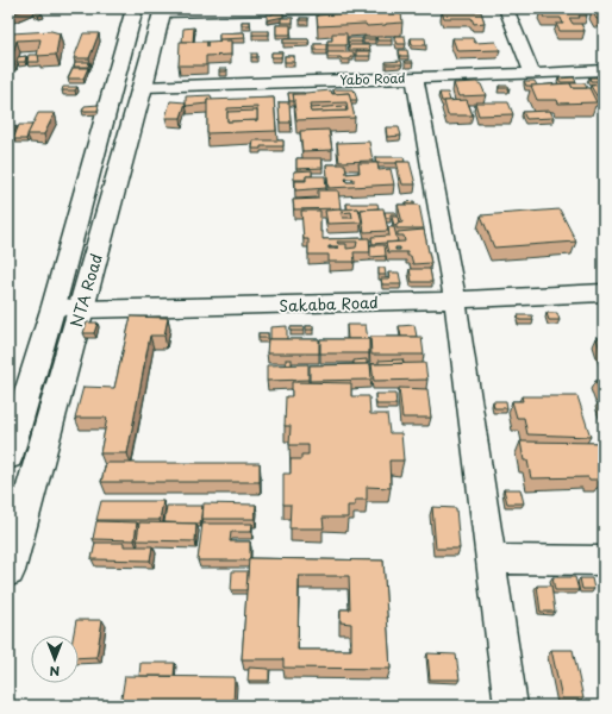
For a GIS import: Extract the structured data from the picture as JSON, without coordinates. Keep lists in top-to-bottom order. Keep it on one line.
{"streets":{"main road":["NTA Road"],"street":["Yabo Road","Sakaba Road"]},"crossings":[["Yabo Road","NTA Road"],["NTA Road","Sakaba Road"]],"north":"bottom"}
